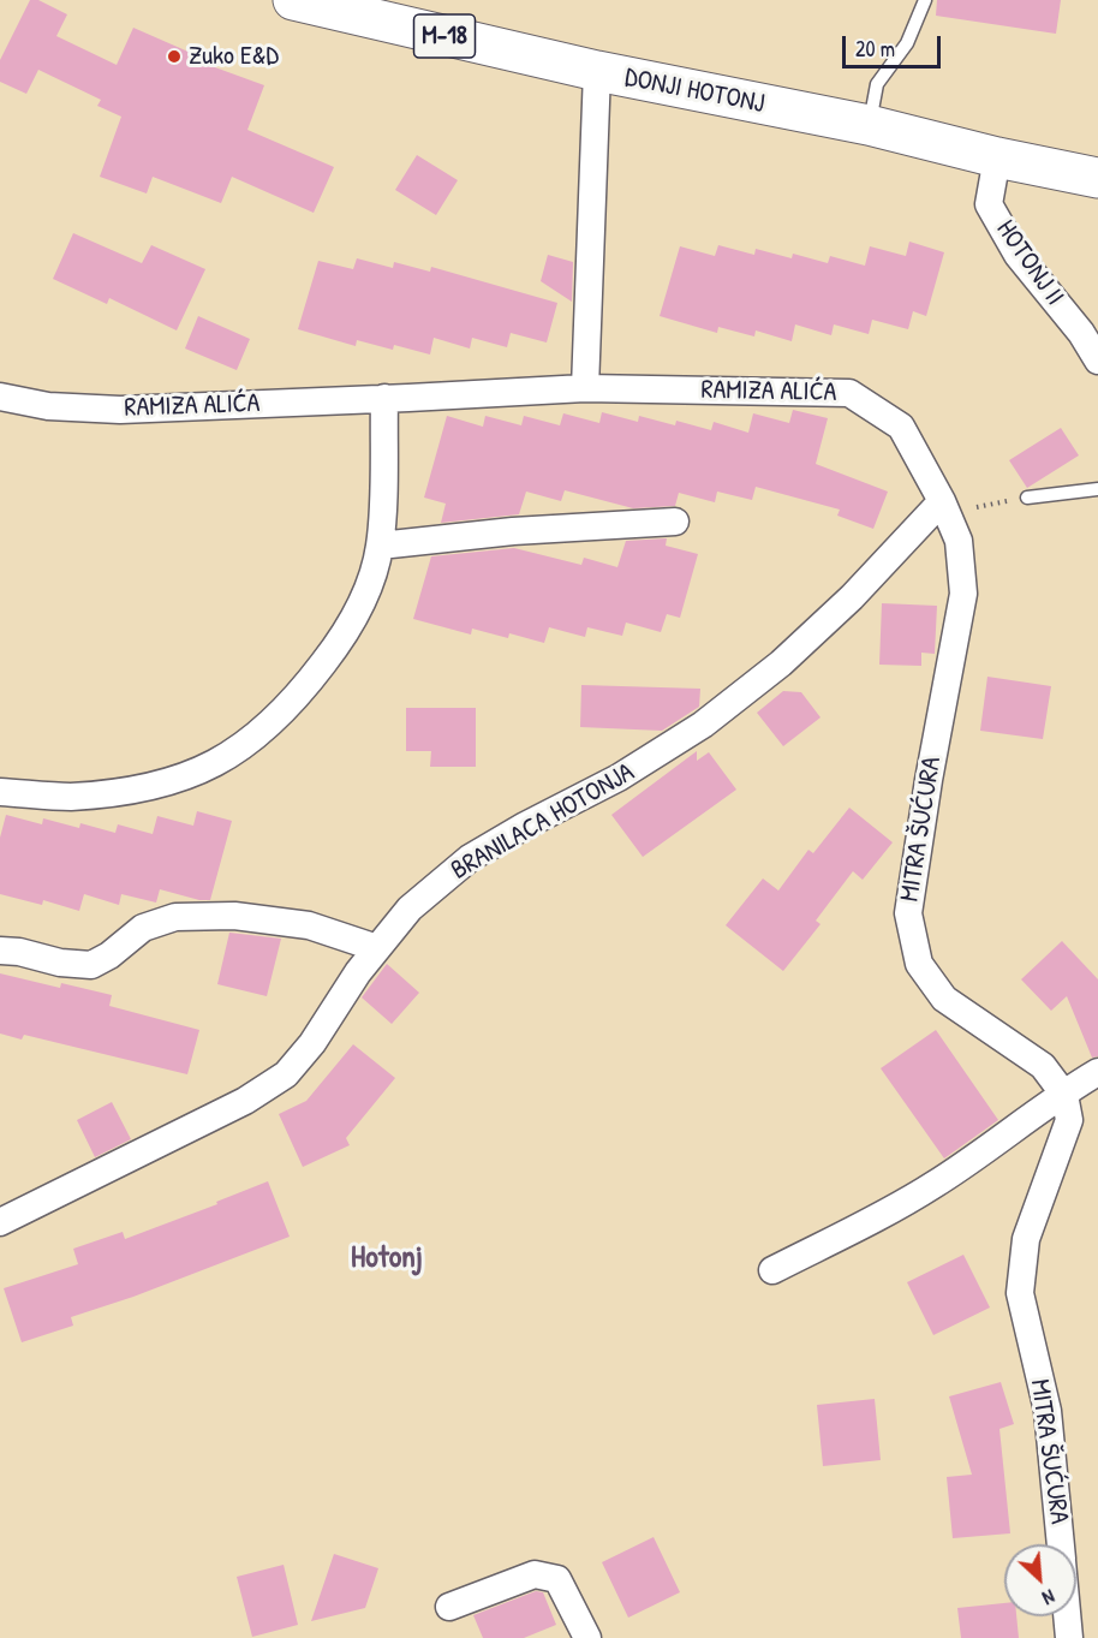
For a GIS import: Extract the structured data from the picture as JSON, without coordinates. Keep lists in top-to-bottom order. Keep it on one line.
{"streets":{"main road":["M-18","DONJI HOTONJ"],"street":["HOTONJ II","RAMIZA ALIĆA","BRANILACA HOTONJA","MITRA ŠUĆURA"]},"crossings":[["DONJI HOTONJ","HOTONJ II"],["RAMIZA ALIĆA","BRANILACA HOTONJA"],["RAMIZA ALIĆA","MITRA ŠUĆURA"],["BRANILACA HOTONJA","MITRA ŠUĆURA"]],"districts":["Hotonj"],"places":["Zuko E&D"],"scale_bar":"20 m","north":"bottom right"}
